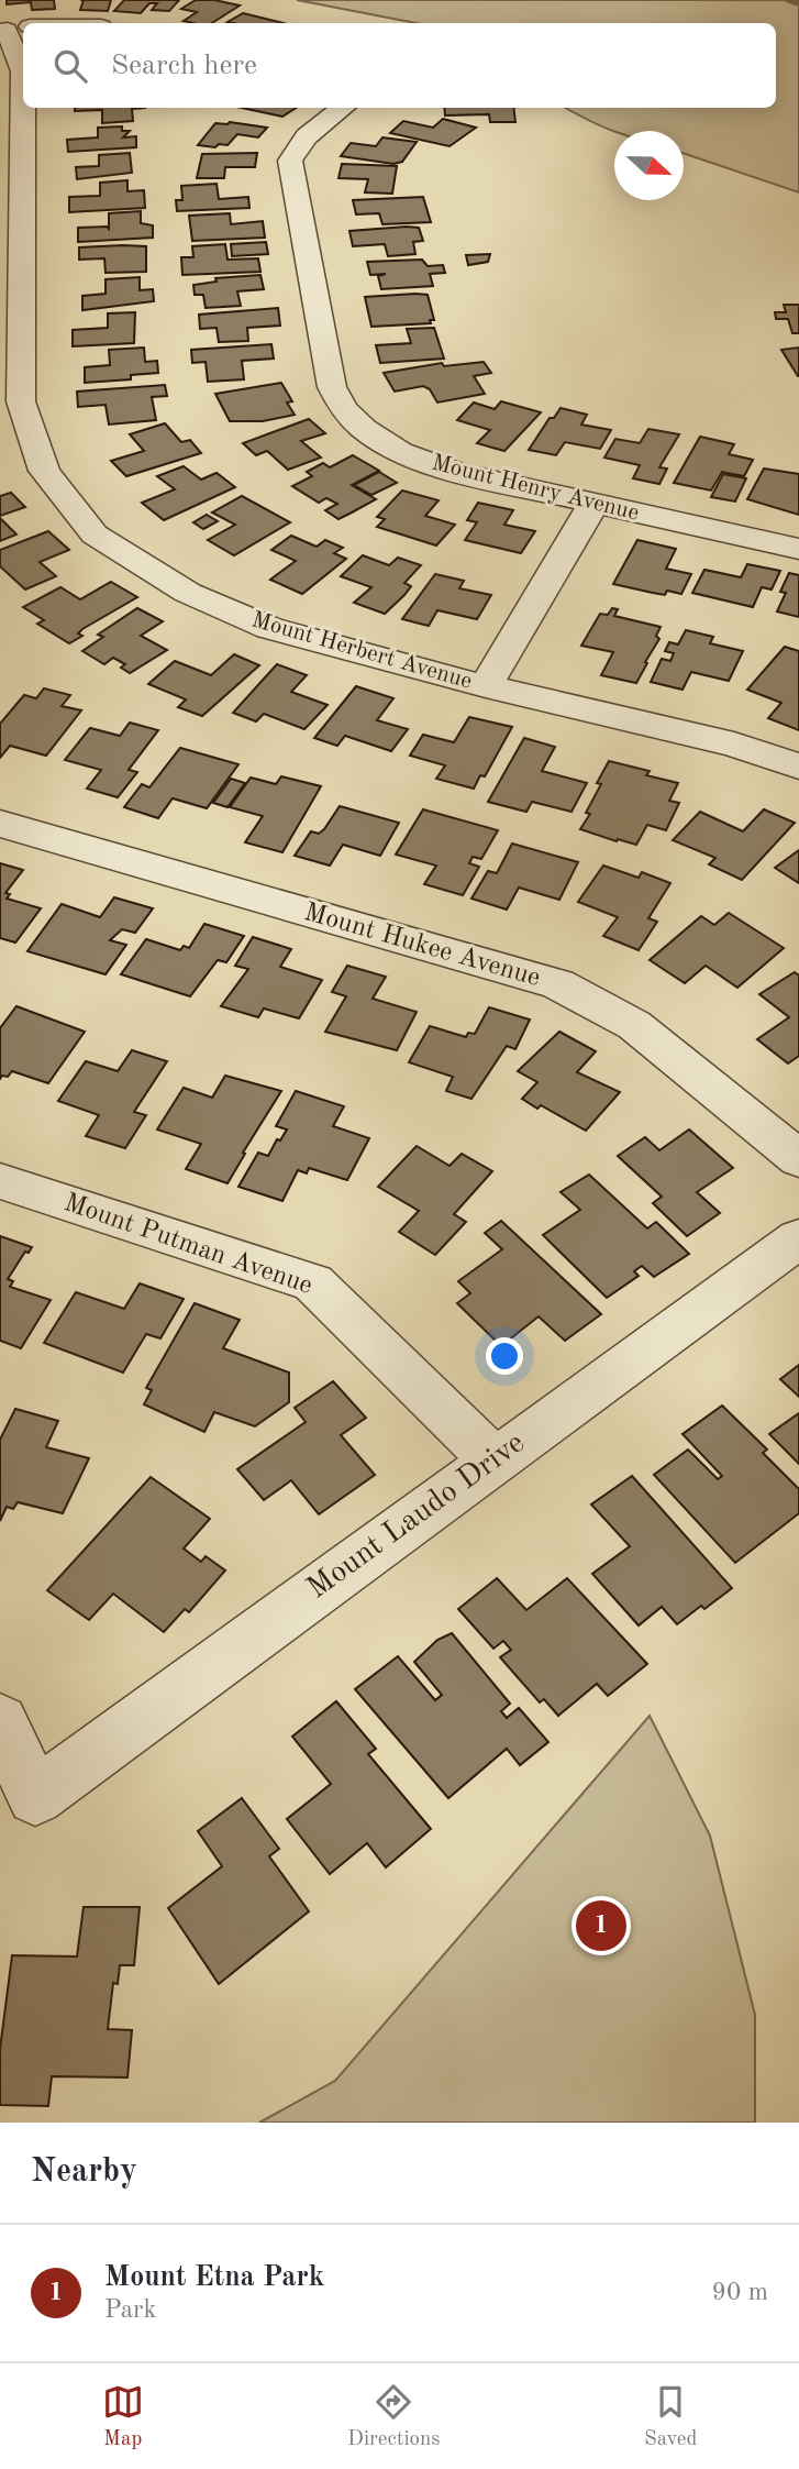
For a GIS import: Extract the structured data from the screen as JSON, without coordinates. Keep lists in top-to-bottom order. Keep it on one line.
{"streets":{"street":["Mount Henry Avenue","Mount Herbert Avenue","Mount Hukee Avenue","Mount Putman Avenue","Mount Laudo Drive"]},"crossings":[["Mount Putman Avenue","Mount Laudo Drive"]],"north":"right","page":{"search":"Search here","pins":"1","heading":"Nearby","list":[{"mark":"1","name":"Mount Etna Park","note":"Park","value":"90 m"}],"nav":["Map","Directions","Saved"]}}
